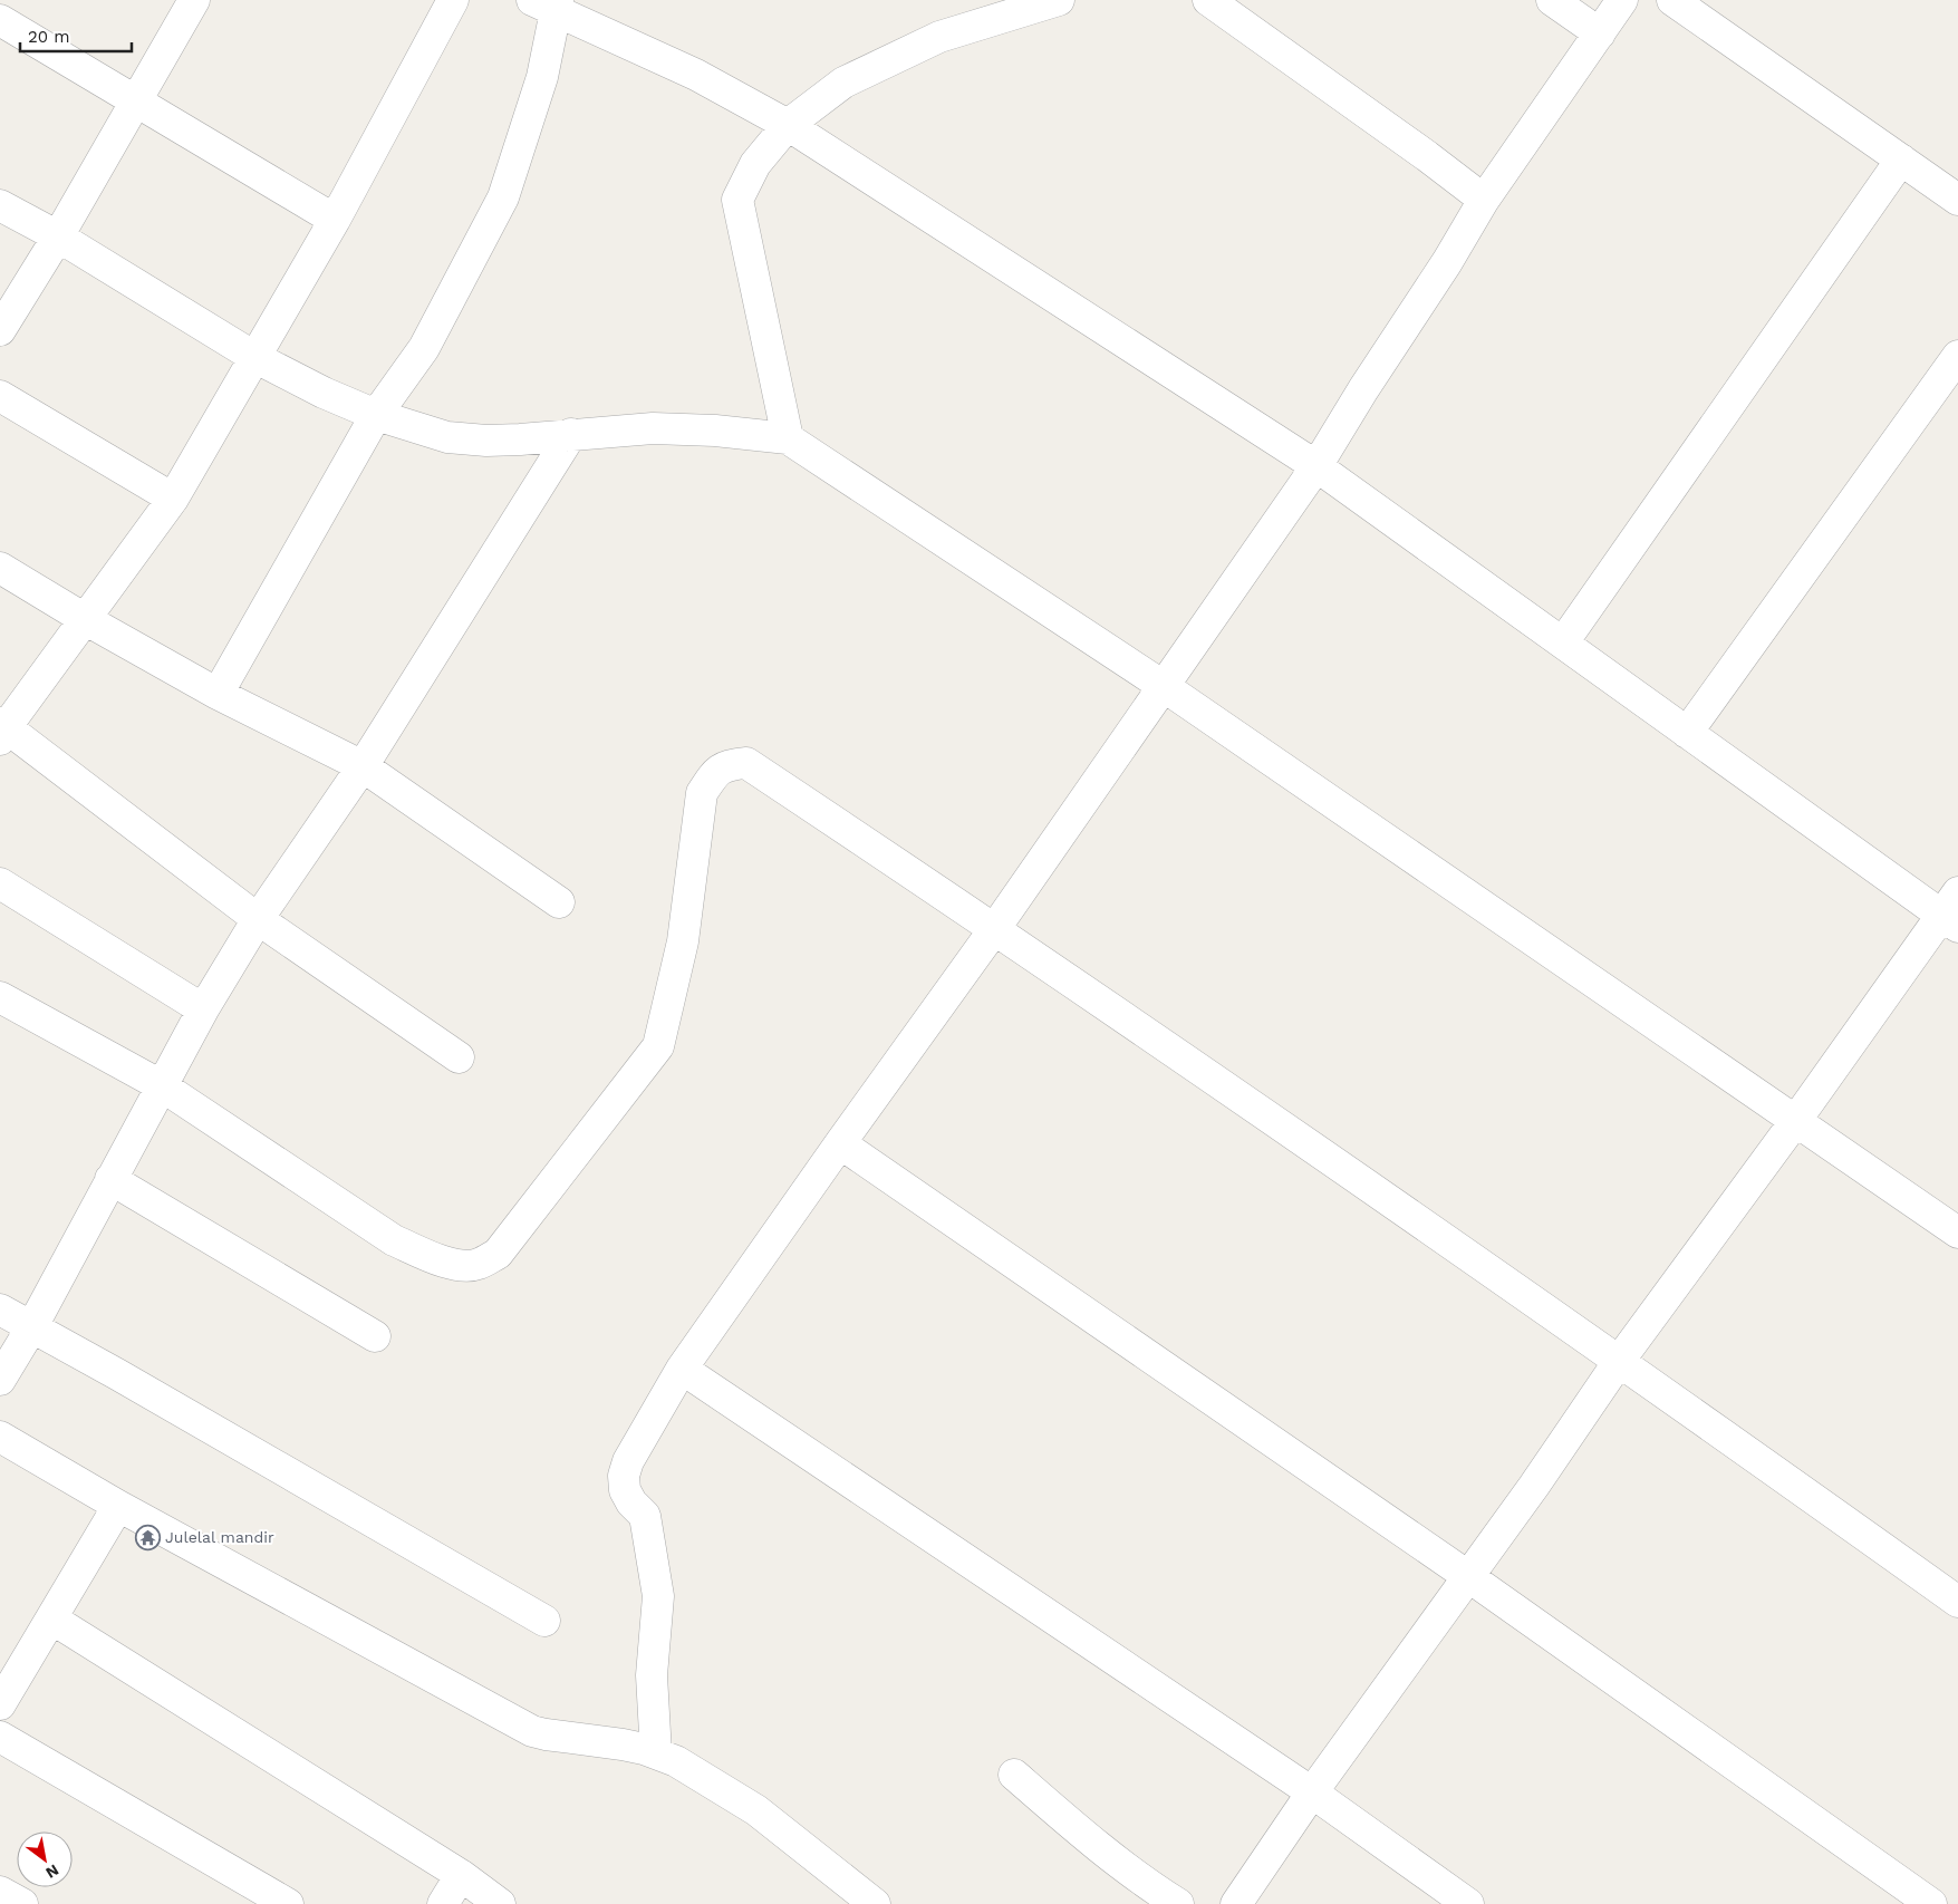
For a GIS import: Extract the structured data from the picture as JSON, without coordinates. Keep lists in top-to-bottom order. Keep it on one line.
{"places":{"temple":["Julelal mandir"]},"scale_bar":"20 m","north":"bottom right"}
